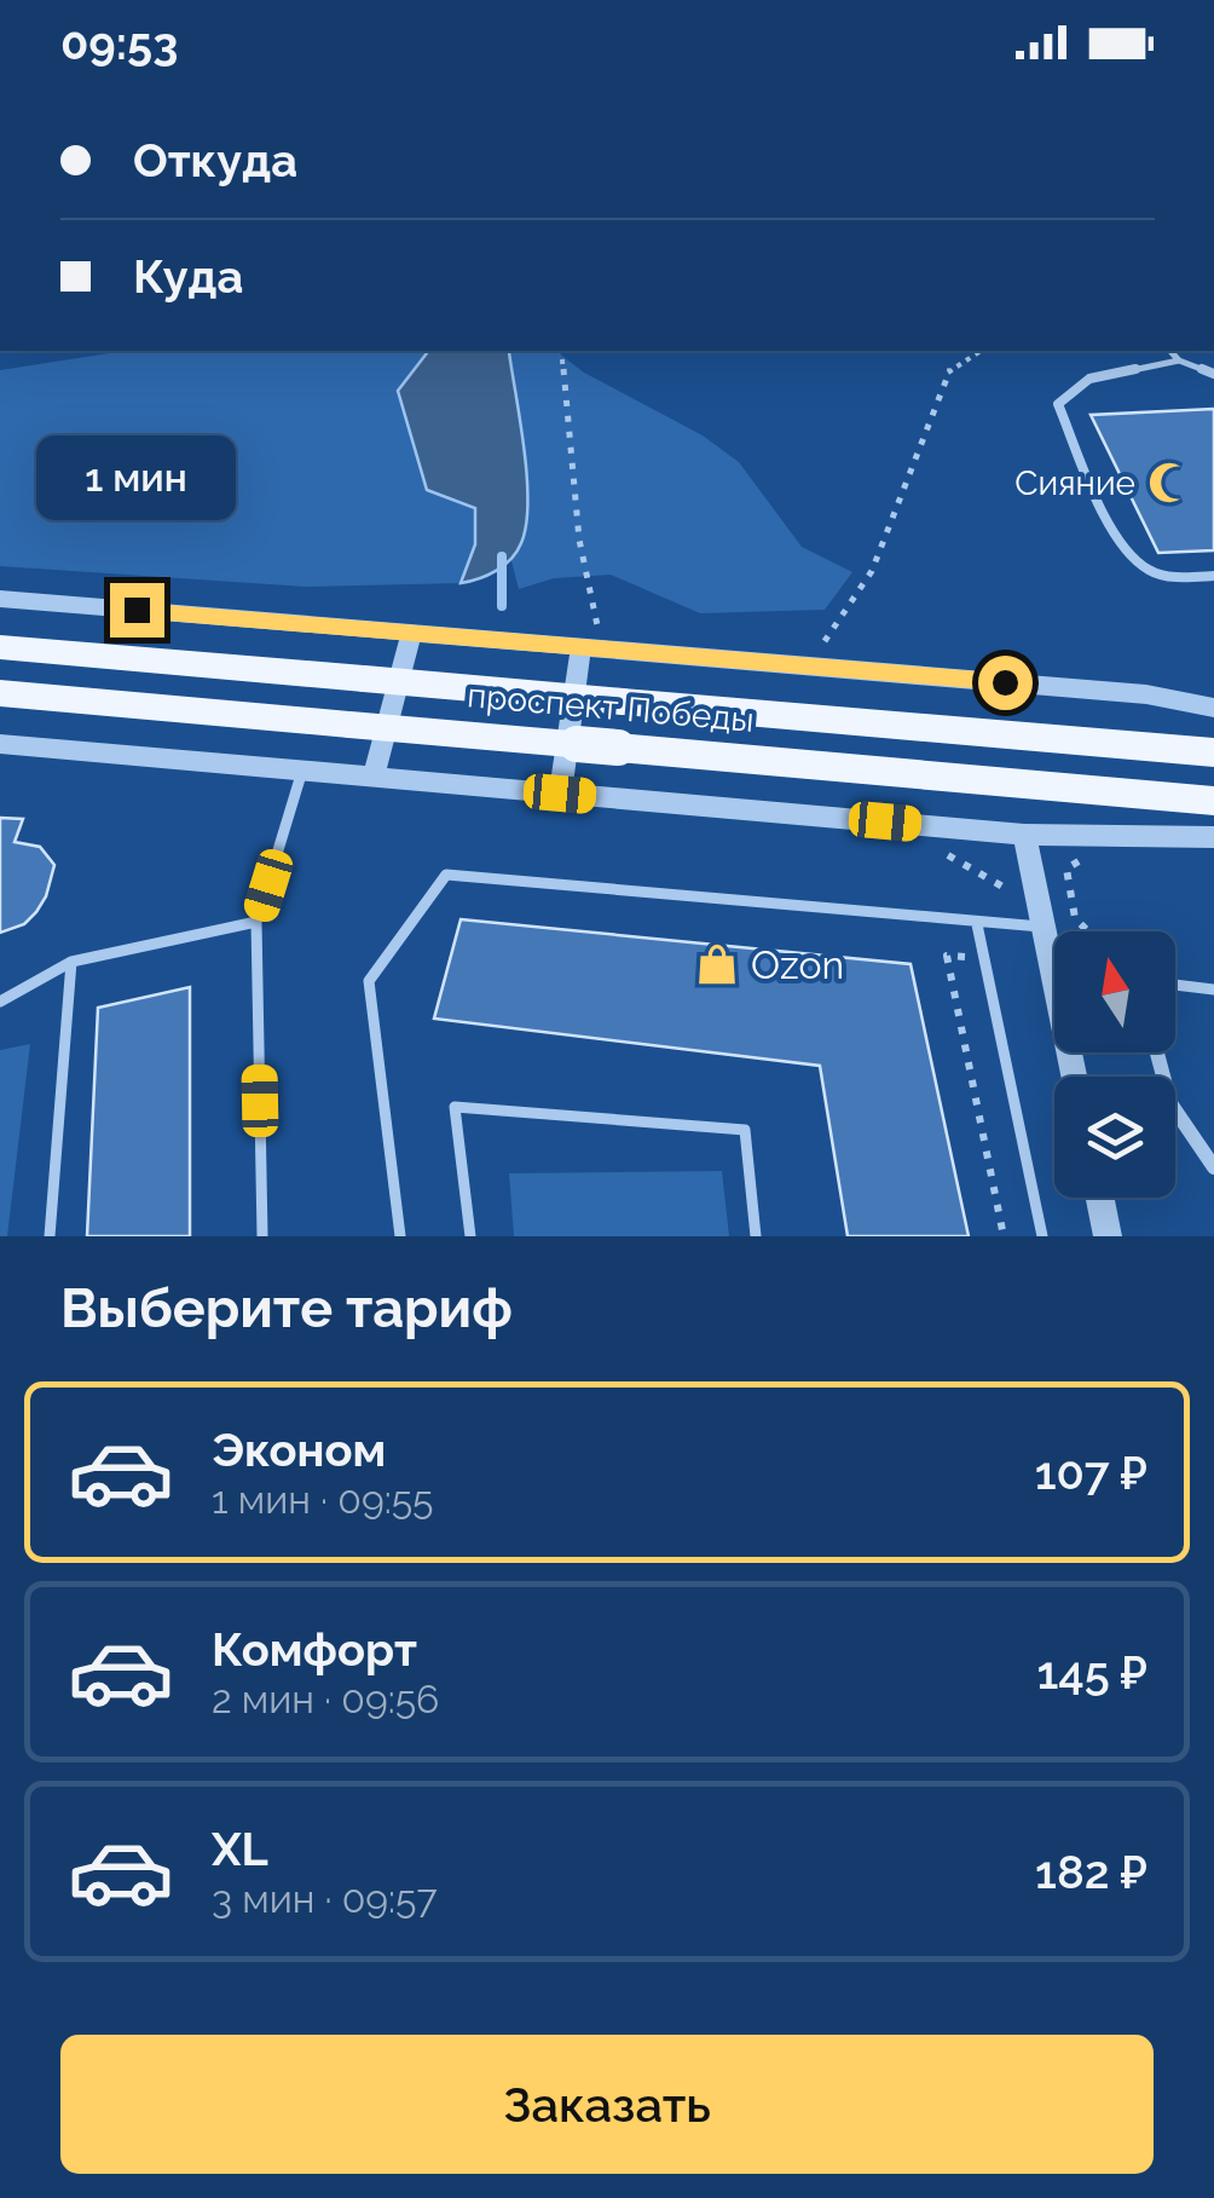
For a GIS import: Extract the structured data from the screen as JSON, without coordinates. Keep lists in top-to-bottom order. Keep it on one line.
{"streets":{"main road":["проспект Победы"]},"places":{"mosque":["Сияние"],"shop":["Ozon"]},"north":"top","page":{"status":"09:53","banner":["Откуда","Куда"],"bubble":"1 мин","heading":"Выберите тариф","list":[{"name":"Эконом","note":"1 мин · 09:55","value":"107 ₽"},{"name":"Комфорт","note":"2 мин · 09:56","value":"145 ₽"},{"name":"XL","note":"3 мин · 09:57","value":"182 ₽"}],"buttons":"Заказать"}}
